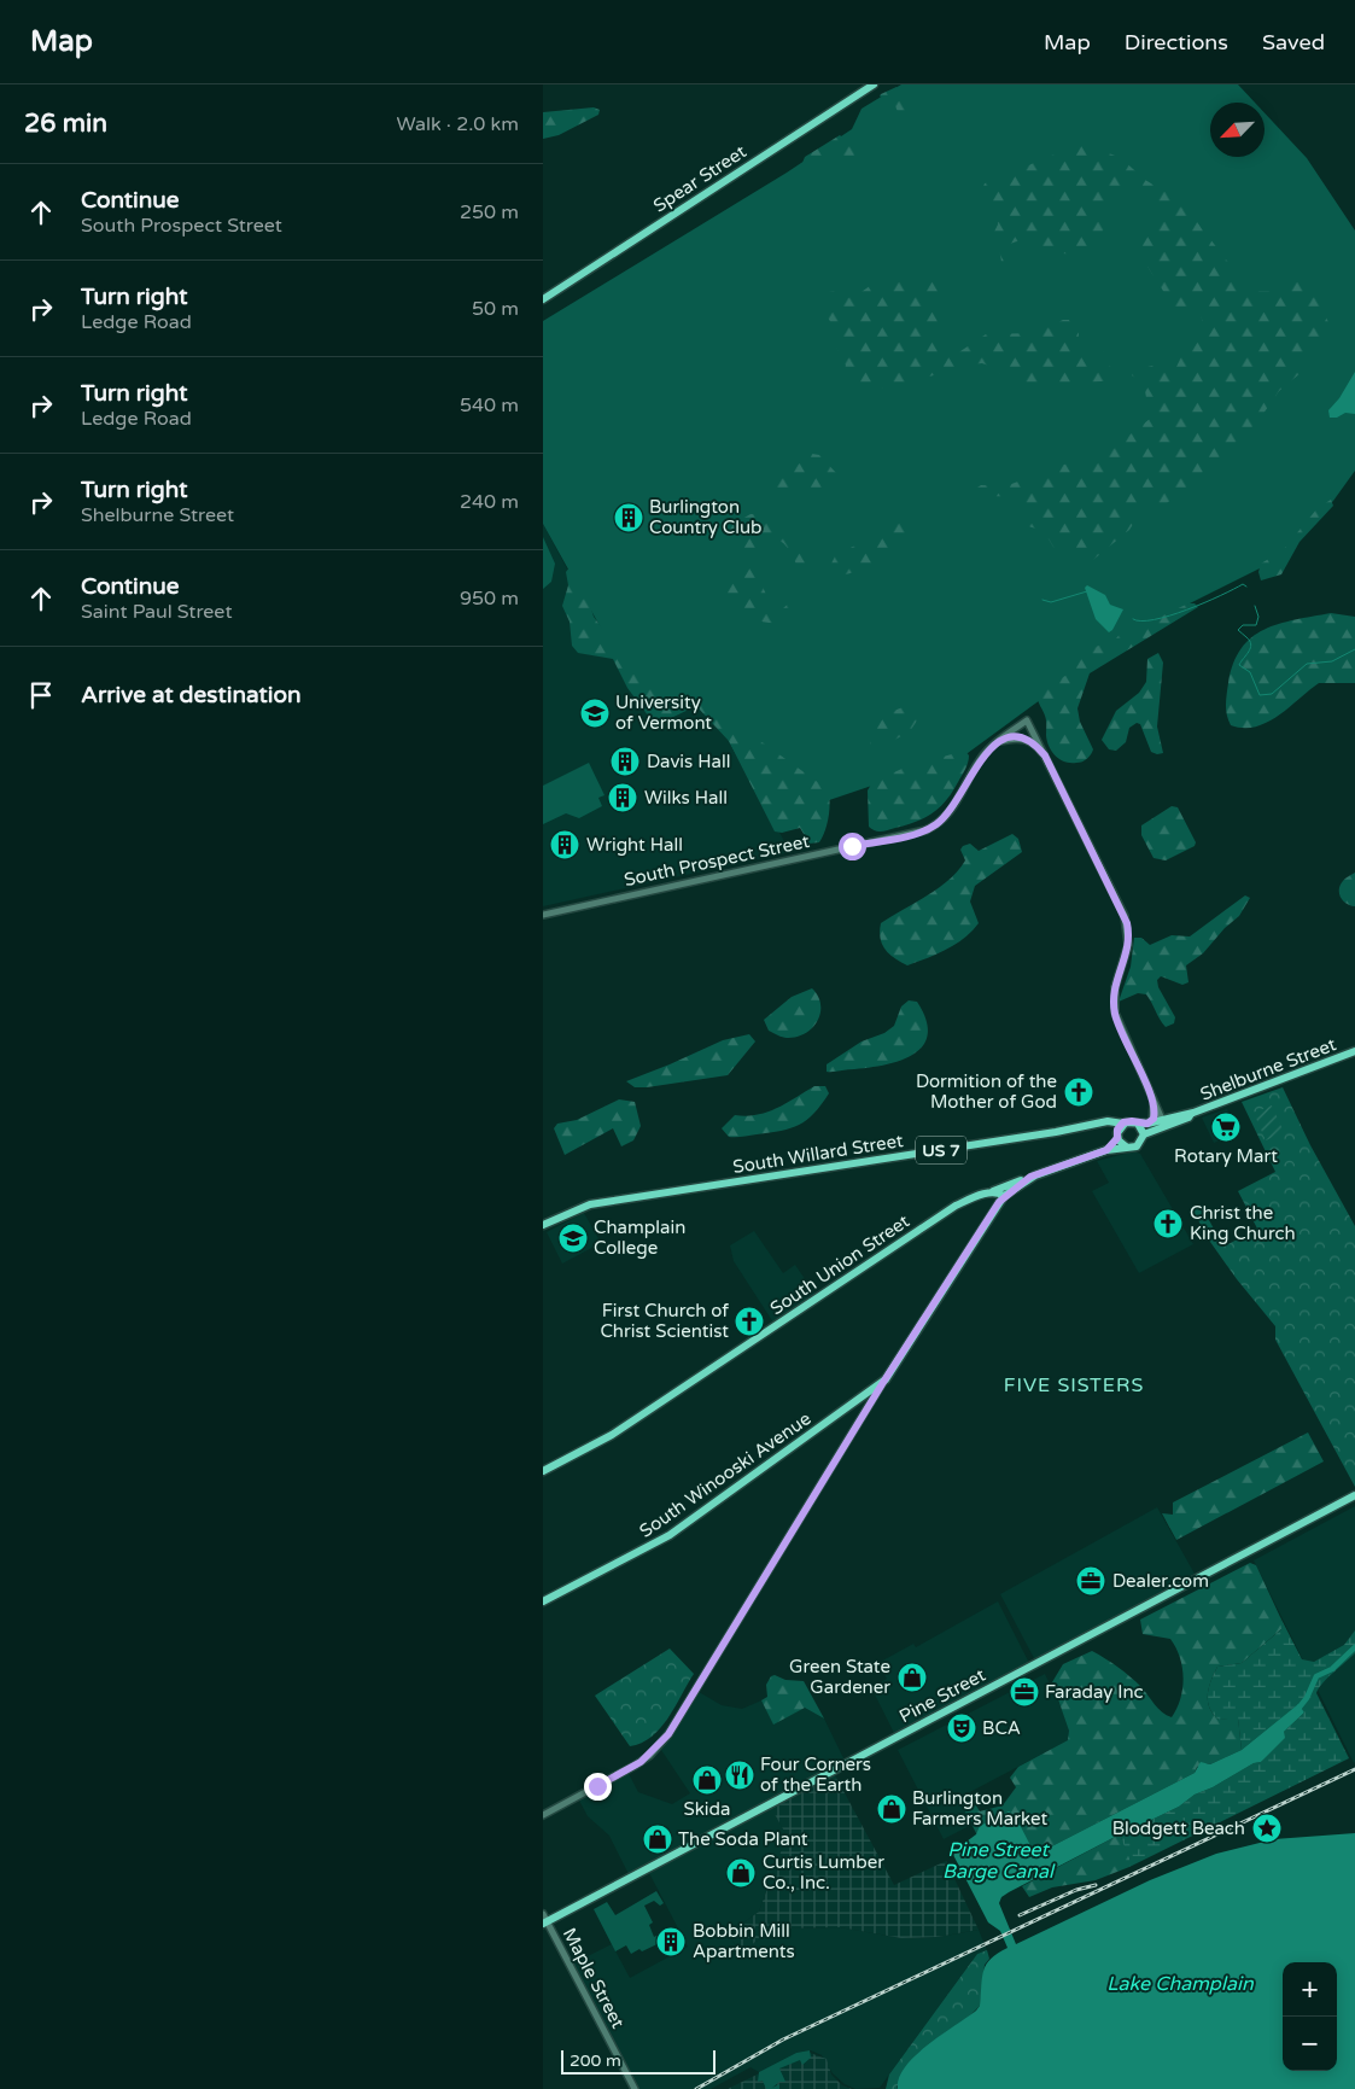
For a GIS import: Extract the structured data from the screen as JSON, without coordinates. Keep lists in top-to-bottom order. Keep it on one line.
{"streets":{"main road":["Spear Street","Shelburne Street","US 7","South Willard Street","South Union Street","South Winooski Avenue","Pine Street"],"street":["South Prospect Street","Maple Street"]},"crossings":[["Shelburne Street","South Willard Street"],["Shelburne Street","South Union Street"],["Pine Street","Maple Street"]],"districts":["FIVE SISTERS"],"water":["Pine Street Barge Canal","Lake Champlain"],"places":{"building":["Burlington Country Club","Davis Hall","Wilks Hall","Wright Hall","Bobbin Mill Apartments"],"school or university":["University of Vermont","Champlain College"],"church":["Dormition of the Mother of God","Christ the King Church","First Church of Christ Scientist"],"supermarket":["Rotary Mart"],"office":["Dealer.com","Faraday Inc"],"shop":["Green State Gardener","Skida","Burlington Farmers Market","The Soda Plant","Curtis Lumber Co., Inc."],"theatre":["BCA"],"restaurant":["Four Corners of the Earth"],"place":["Blodgett Beach"]},"scale_bar":"200 m","north":"bottom left","page":{"header":"Map","nav":["Map","Directions","Saved"],"heading":["26 min","Walk · 2.0 km"],"list":[["Continue","South Prospect Street","250 m"],["Turn right","Ledge Road","50 m"],["Turn right","Ledge Road","540 m"],["Turn right","Shelburne Street","240 m"],["Continue","Saint Paul Street","950 m"],"Arrive at destination"],"map_buttons":["+","−"],"scale":"200 m"}}
